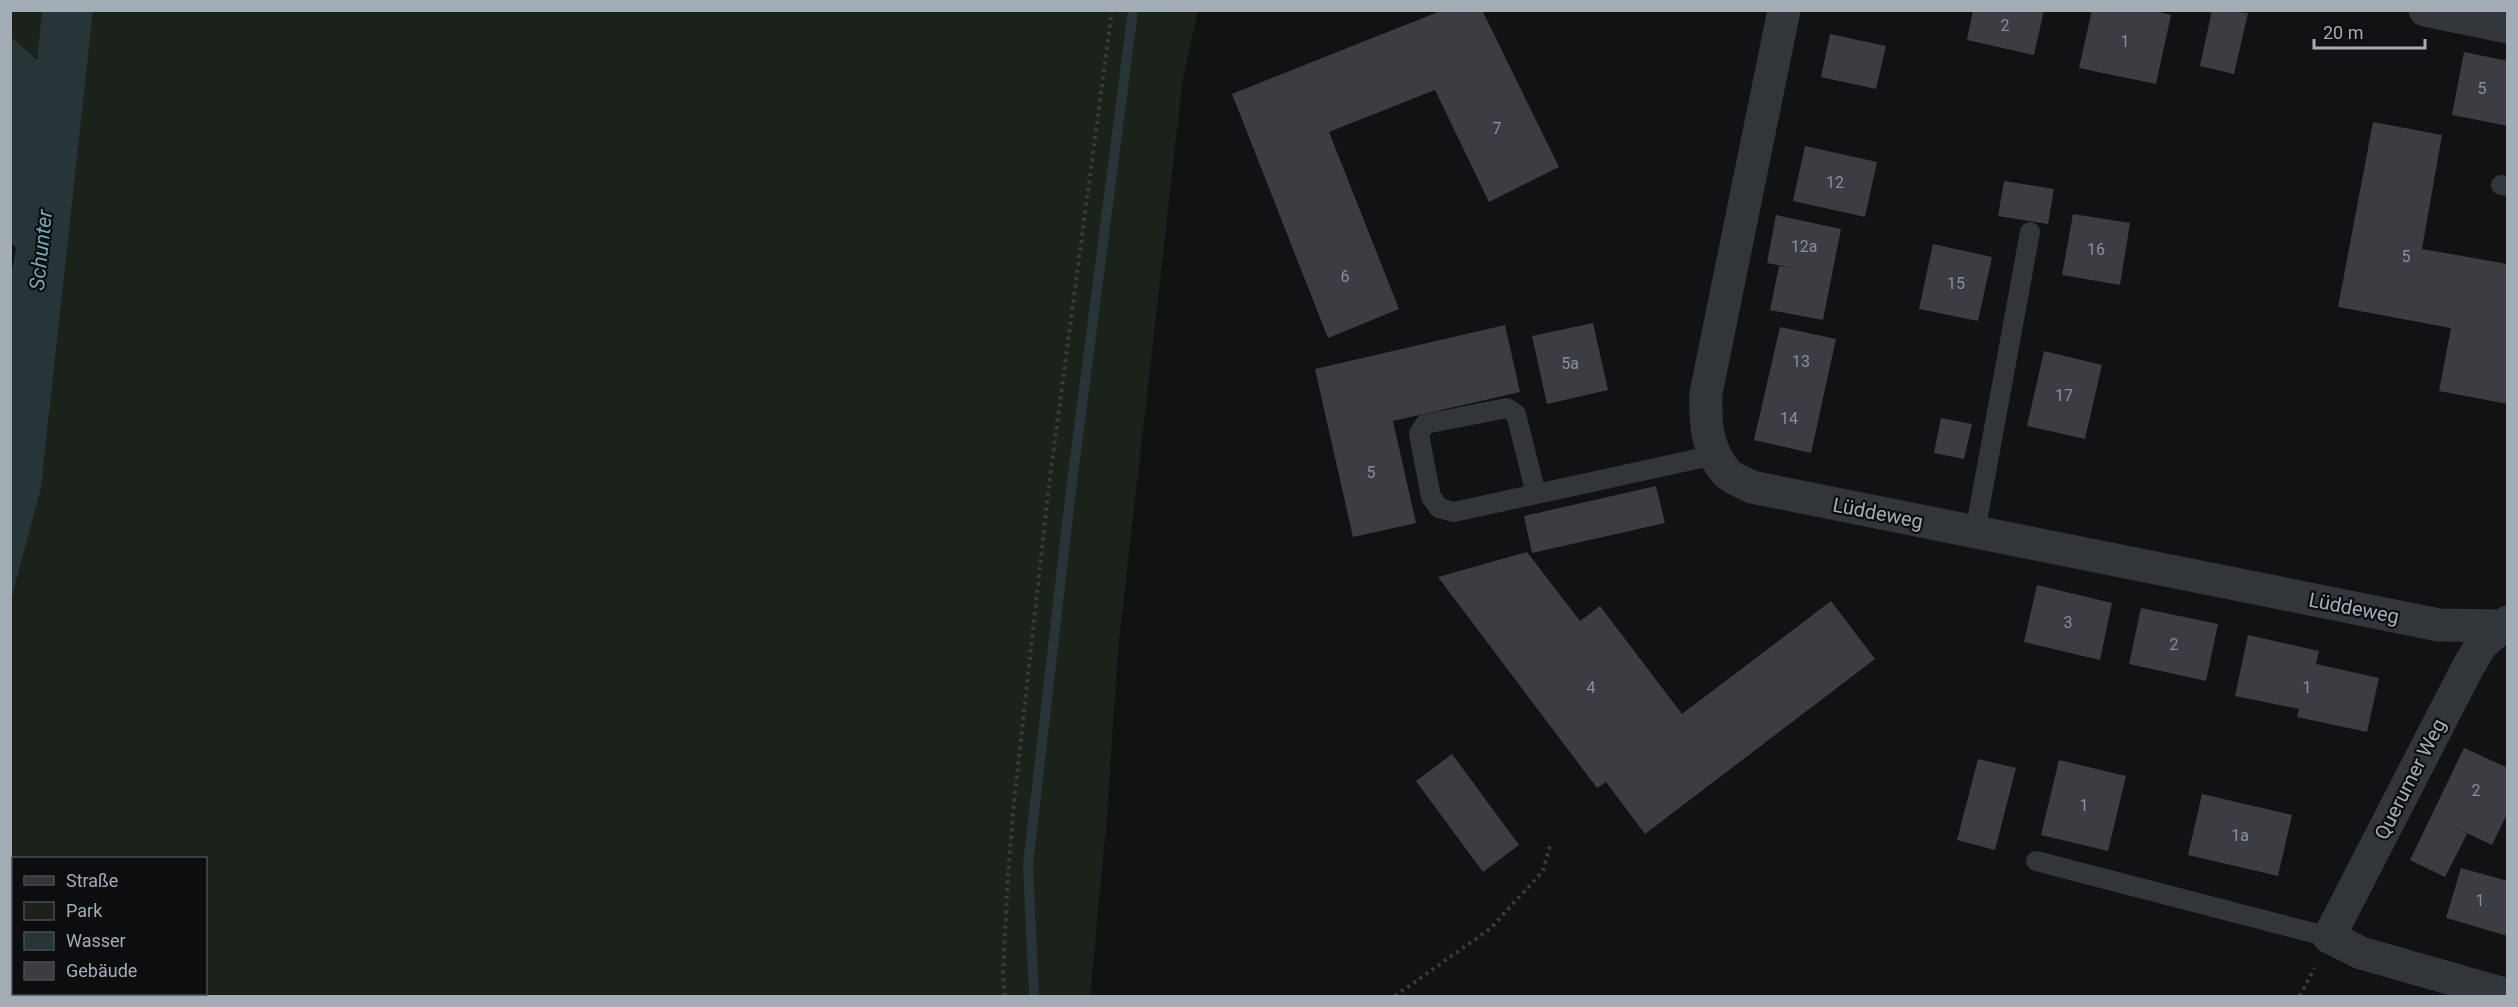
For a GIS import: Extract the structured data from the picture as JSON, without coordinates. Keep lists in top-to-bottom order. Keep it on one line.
{"streets":{"street":["Lüddeweg","Querumer Weg"]},"crossings":[["Lüddeweg","Querumer Weg"]],"water":["Schunter"],"house_numbers":["2","1","5","7","12","12a","16","5","6","15","13","5a","17","14","5","3","2","4","1","2","1","1a","1"],"legend":["Straße","Park","Wasser","Gebäude"],"scale_bar":"20 m"}
